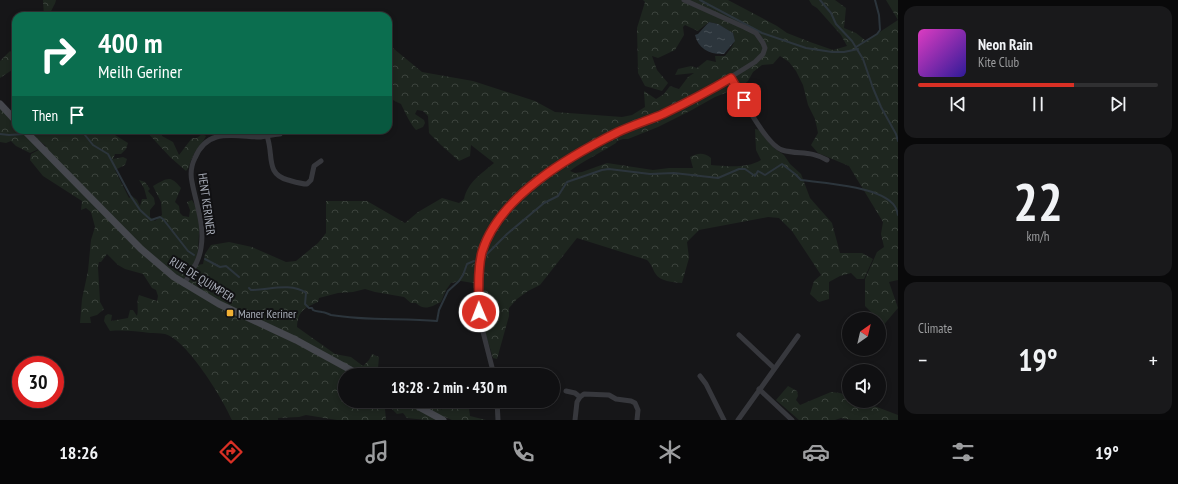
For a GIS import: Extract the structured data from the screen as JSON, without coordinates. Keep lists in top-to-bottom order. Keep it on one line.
{"streets":{"main road":["RUE DE QUIMPER"],"street":["HENT KERINER"]},"crossings":[["HENT KERINER","RUE DE QUIMPER"]],"places":{"transit":["Maner Keriner"]},"north":"top right","page":{"turn":["400 m","Meilh Geriner"],"song":["Neon Rain","Kite Club"],"then":"Then","tile":[["22","km/h"],"Climate"],"heat":["−","19°","+"],"limit":"30","trip":"18:28 · 2 min · 430 m","tabs":["18:26","19°"]}}
